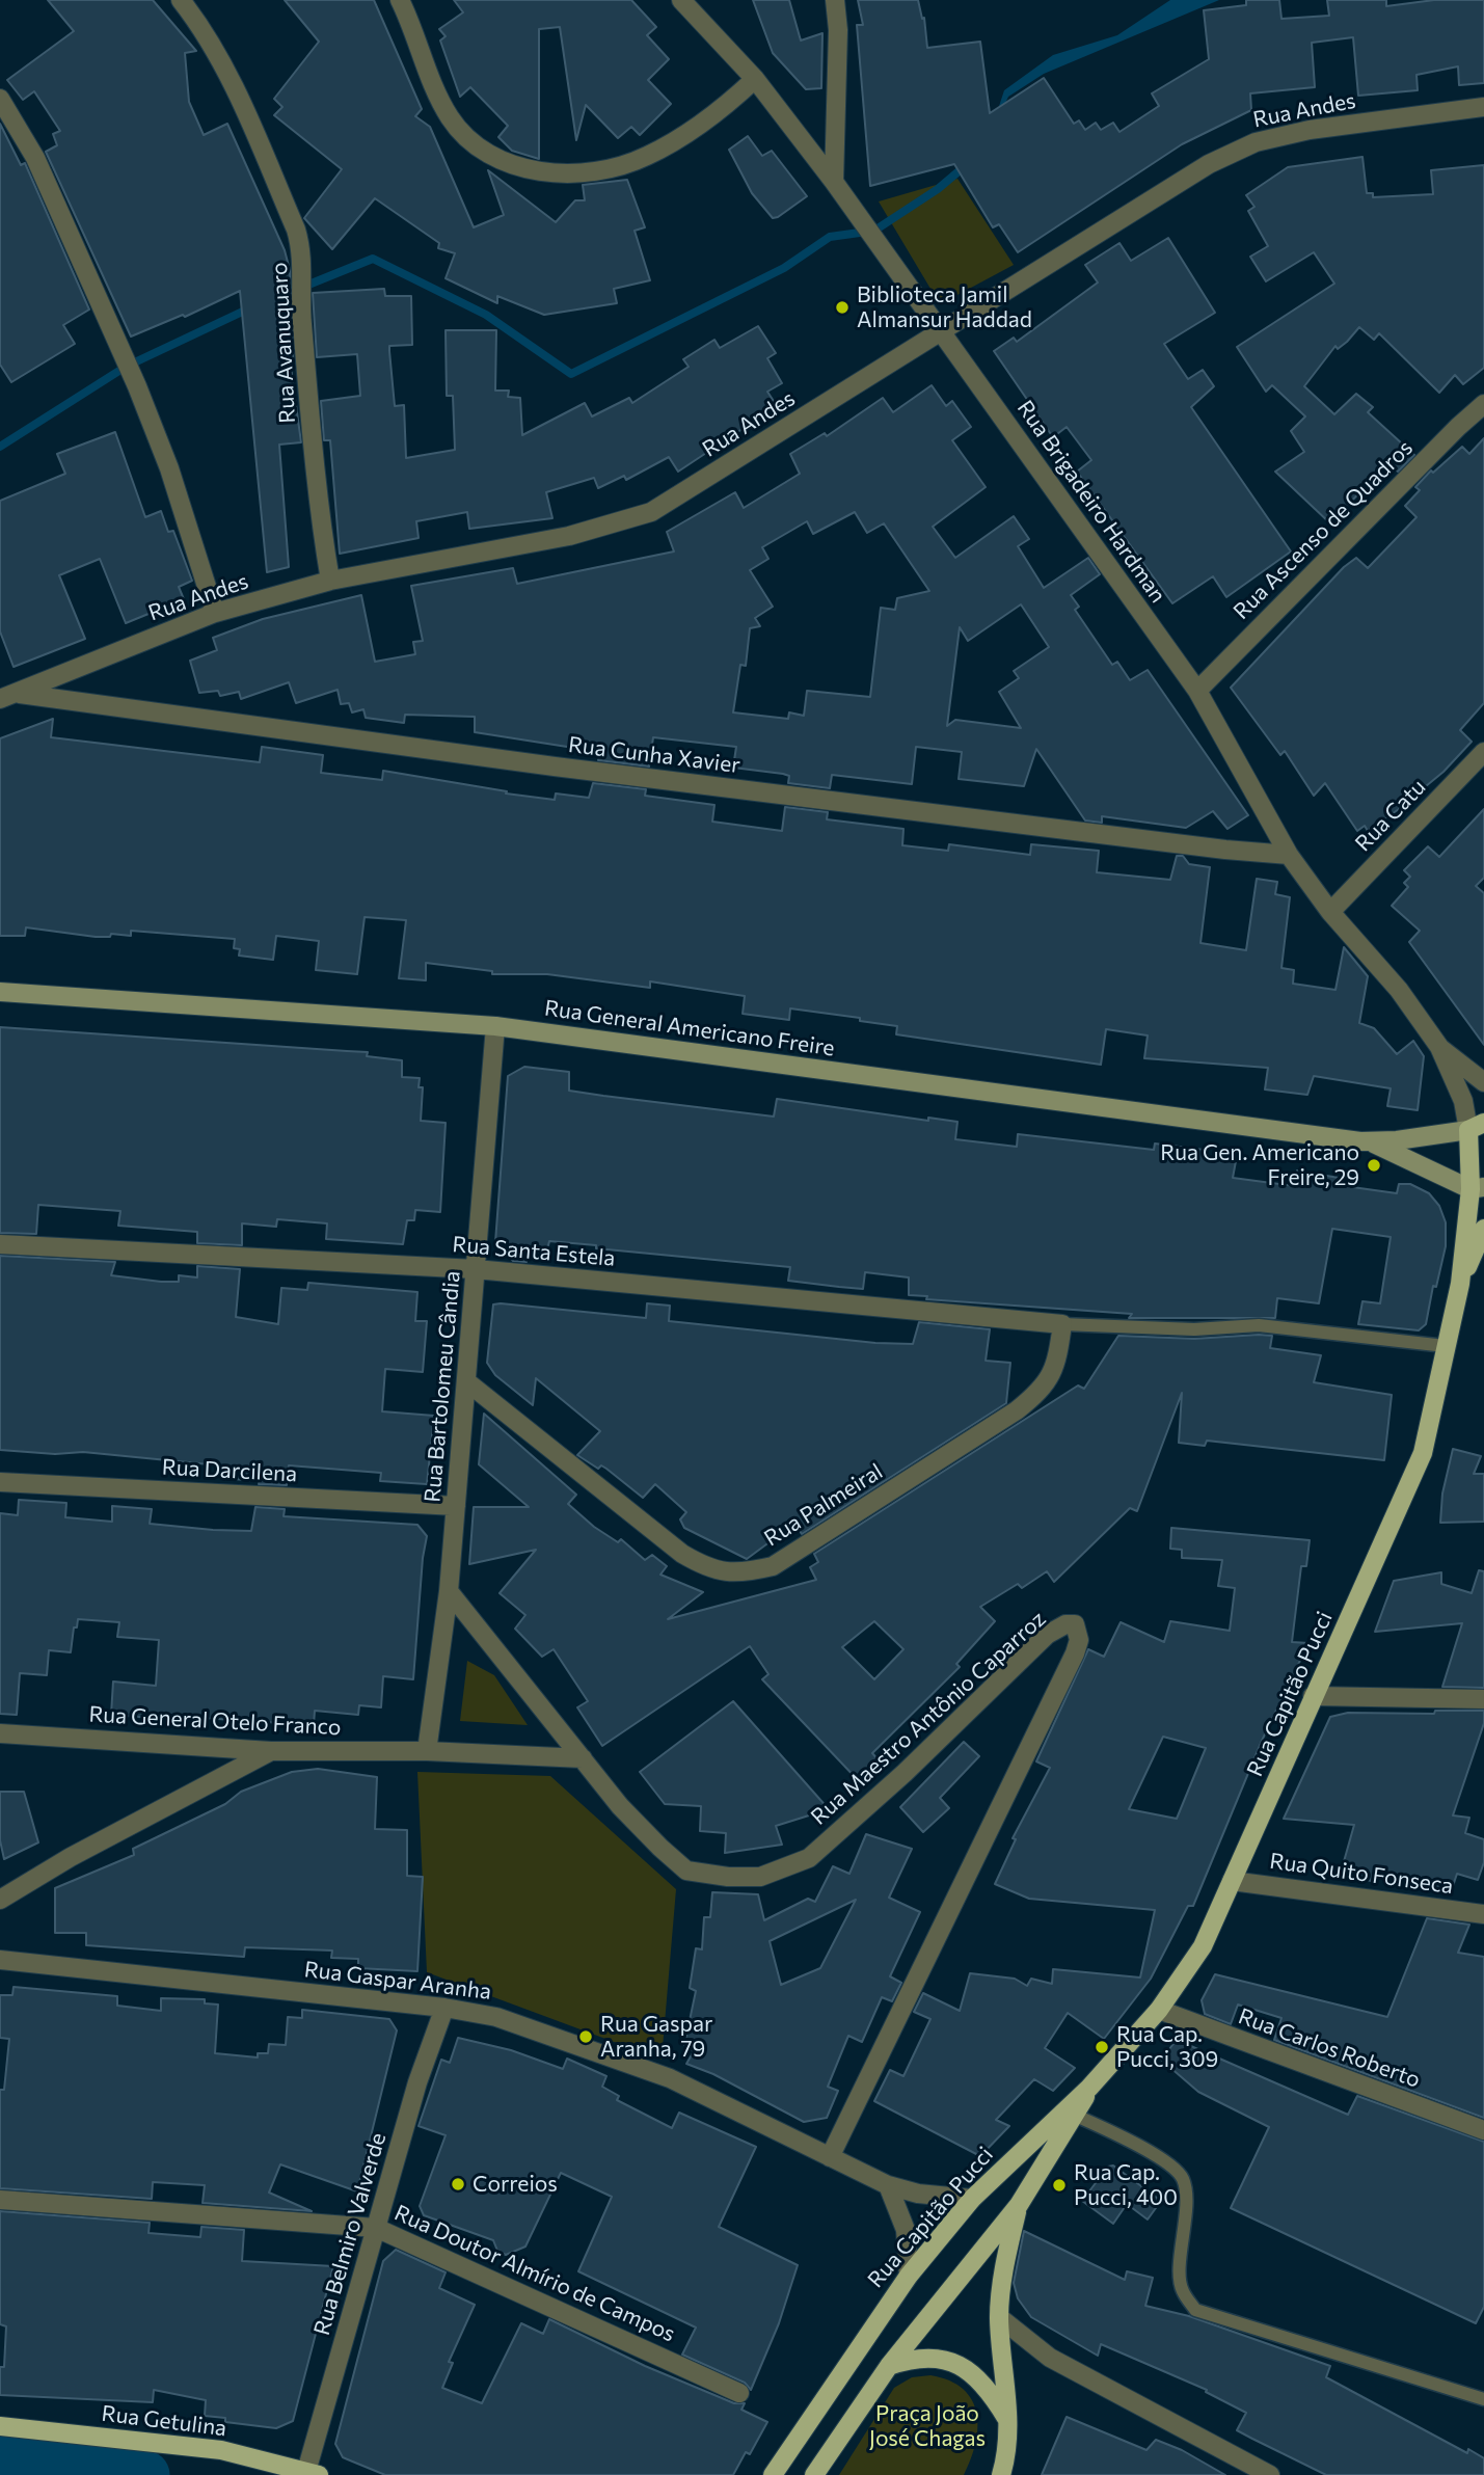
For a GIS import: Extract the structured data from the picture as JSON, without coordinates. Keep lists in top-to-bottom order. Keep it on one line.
{"streets":{"main road":["Rua General Americano Freire","Rua Capitão Pucci","Rua Getulina"],"street":["Rua Andes","Rua Avanuquaro","Rua Brigadeiro Hardman","Rua Ascenso de Quadros","Rua Cunha Xavier","Rua Catu","Rua Santa Estela","Rua Bartolomeu Cândia","Rua Darcilena","Rua Palmeiral","Rua Maestro Antônio Caparroz","Rua General Otelo Franco","Rua Quito Fonseca","Rua Gaspar Aranha","Rua Carlos Roberto","Rua Belmiro Valverde","Rua Doutor Almírio de Campos"]},"crossings":[["Rua Andes","Rua Avanuquaro"],["Rua Andes","Rua Brigadeiro Hardman"],["Rua Andes","Rua Cunha Xavier"],["Rua Brigadeiro Hardman","Rua Ascenso de Quadros"],["Rua Brigadeiro Hardman","Rua Cunha Xavier"],["Rua Brigadeiro Hardman","Rua Catu"],["Rua Brigadeiro Hardman","Rua General Americano Freire"],["Rua Brigadeiro Hardman","Rua Capitão Pucci"],["Rua General Americano Freire","Rua Bartolomeu Cândia"],["Rua General Americano Freire","Rua Capitão Pucci"],["Rua Santa Estela","Rua Bartolomeu Cândia"],["Rua Santa Estela","Rua Palmeiral"],["Rua Bartolomeu Cândia","Rua Darcilena"],["Rua Bartolomeu Cândia","Rua Palmeiral"],["Rua Bartolomeu Cândia","Rua Maestro Antônio Caparroz"],["Rua Bartolomeu Cândia","Rua General Otelo Franco"],["Rua Capitão Pucci","Rua Quito Fonseca"],["Rua Capitão Pucci","Rua Gaspar Aranha"],["Rua Capitão Pucci","Rua Carlos Roberto"],["Rua Maestro Antônio Caparroz","Rua General Otelo Franco"],["Rua Maestro Antônio Caparroz","Rua Gaspar Aranha"],["Rua Gaspar Aranha","Rua Belmiro Valverde"],["Rua Belmiro Valverde","Rua Doutor Almírio de Campos"],["Rua Belmiro Valverde","Rua Getulina"]],"parks":["Praça João José Chagas"],"places":["Biblioteca Jamil Almansur Haddad","Rua Gen. Americano Freire, 29","Rua Gaspar Aranha, 79","Rua Cap. Pucci, 309","Correios","Rua Cap. Pucci, 400"]}
